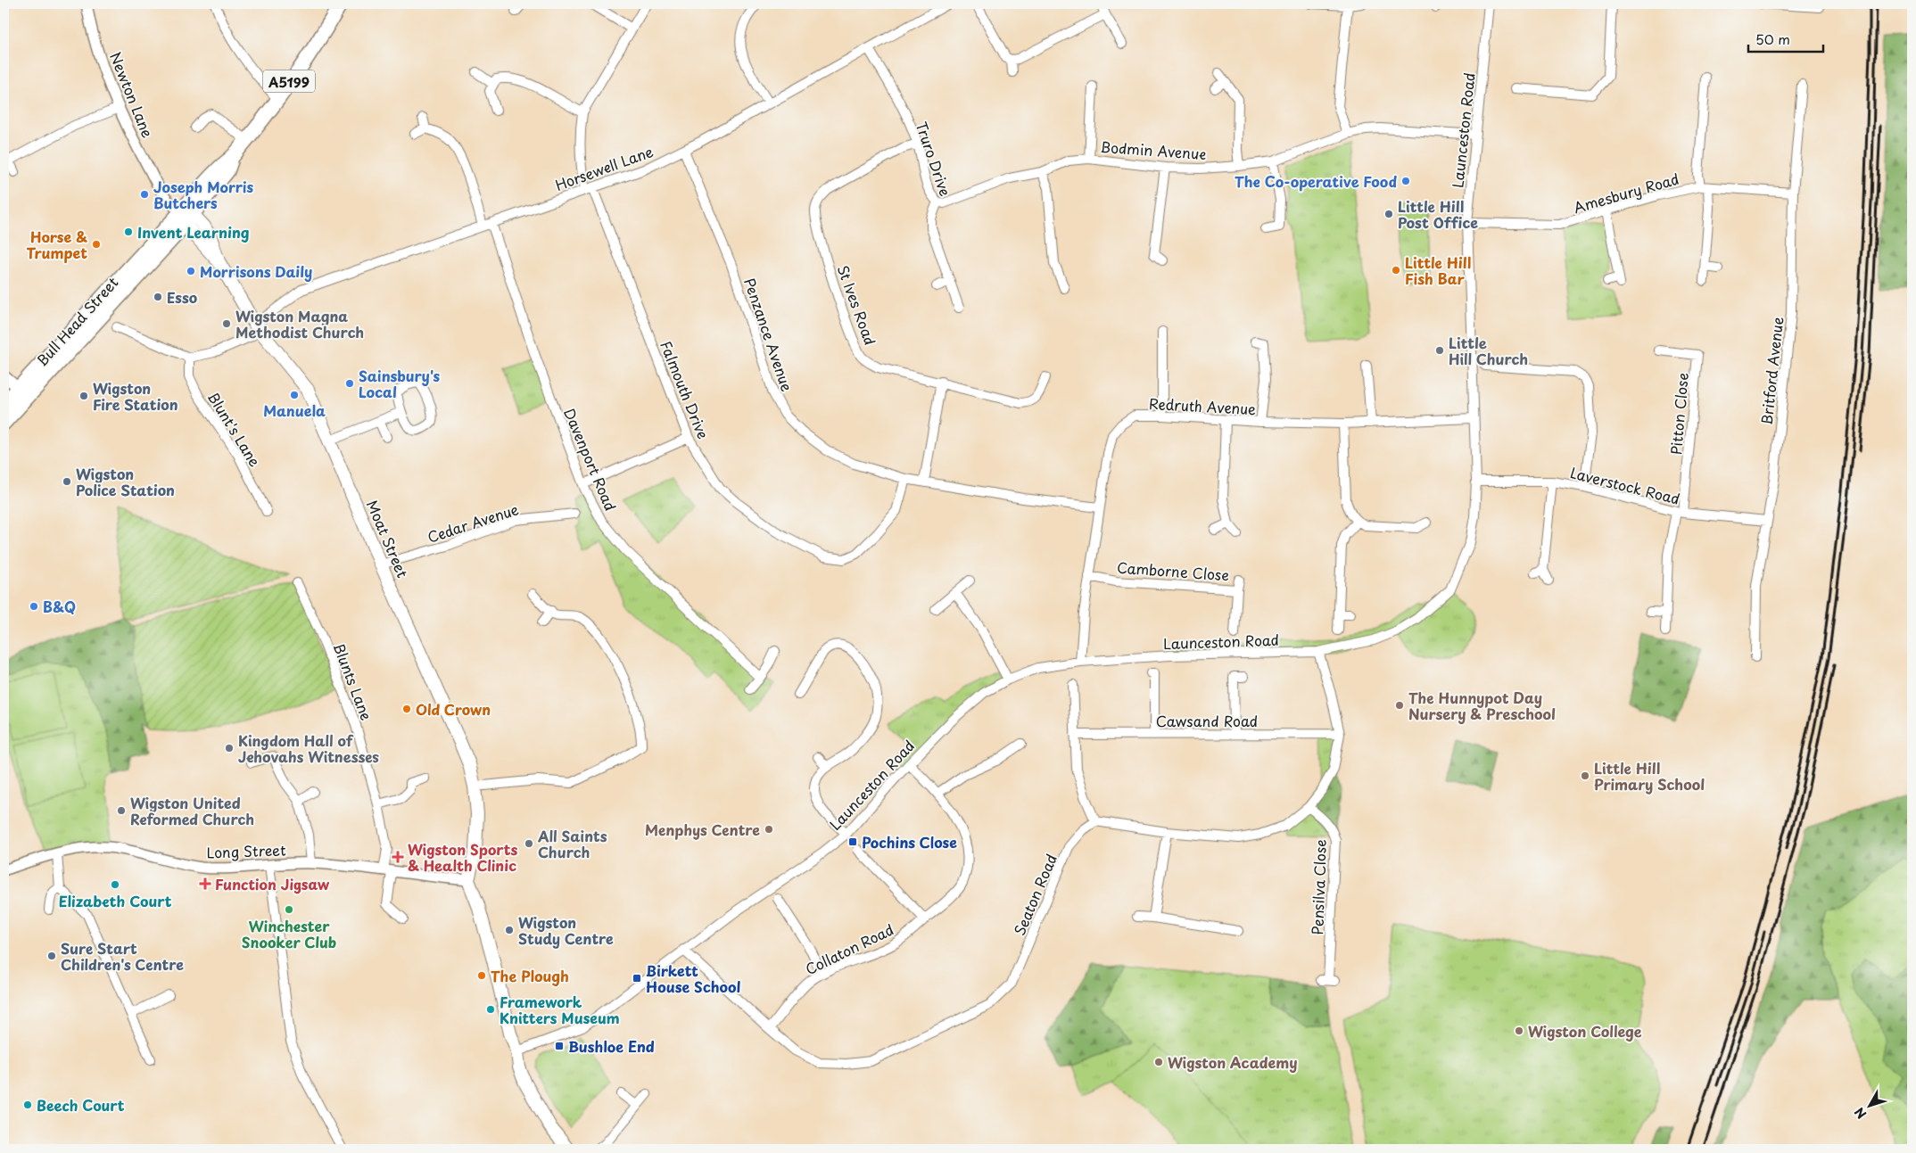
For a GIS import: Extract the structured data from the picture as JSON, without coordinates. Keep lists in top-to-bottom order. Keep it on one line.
{"streets":{"main road":["A5199","Bull Head Street","Moat Street"],"street":["Newton Lane","Launceston Road","Bodmin Avenue","Truro Drive","Horsewell Lane","Amesbury Road","St Ives Road","Penzance Avenue","Britford Avenue","Falmouth Drive","Redruth Avenue","Pitton Close","Blunt's Lane","Davenport Road","Laverstock Road","Cedar Avenue","Camborne Close","Blunts Lane","Cawsand Road","Long Street","Pensilva Close","Seaton Road","Collaton Road"]},"crossings":[["A5199","Newton Lane"],["A5199","Bull Head Street"],["A5199","Moat Street"],["Newton Lane","Bull Head Street"],["Newton Lane","Moat Street"],["Launceston Road","Bodmin Avenue"],["Launceston Road","Amesbury Road"],["Launceston Road","Redruth Avenue"],["Launceston Road","Laverstock Road"],["Launceston Road","Seaton Road"],["Launceston Road","Collaton Road"],["Bodmin Avenue","Truro Drive"],["Truro Drive","Horsewell Lane"],["Truro Drive","St Ives Road"],["Horsewell Lane","Penzance Avenue"],["Horsewell Lane","Falmouth Drive"],["Horsewell Lane","Blunt's Lane"],["Horsewell Lane","Davenport Road"],["Horsewell Lane","Moat Street"],["Amesbury Road","Britford Avenue"],["Bull Head Street","Moat Street"],["Penzance Avenue","Falmouth Drive"],["Penzance Avenue","Redruth Avenue"],["Britford Avenue","Laverstock Road"],["Redruth Avenue","Camborne Close"],["Pitton Close","Laverstock Road"],["Cedar Avenue","Moat Street"],["Moat Street","Long Street"],["Blunts Lane","Long Street"],["Seaton Road","Collaton Road"]],"places":{"other":["The Co-operative Food","Joseph Morris Butchers","Little Hill Post Office","Invent Learning","Horse & Trumpet","Little Hill Fish Bar","Morrisons Daily","Esso","Wigston Magna Methodist Church","Little Hill Church","Sainsbury's Local","Manuela","Wigston Fire Station","Wigston Police Station","B&Q","The Hunnypot Day Nursery & Preschool","Old Crown","Kingdom Hall of Jehovahs Witnesses","Little Hill Primary School","Wigston United Reformed Church","Menphys Centre","All Saints Church","Elizabeth Court","Winchester Snooker Club","Wigston Study Centre","Sure Start Children's Centre","The Plough","Framework Knitters Museum","Wigston College","Wigston Academy","Beech Court"],"transit":["Pochins Close","Birkett House School","Bushloe End"],"health":["Wigston Sports & Health Clinic","Function Jigsaw"]},"scale_bar":"50 m","north":"bottom left"}
